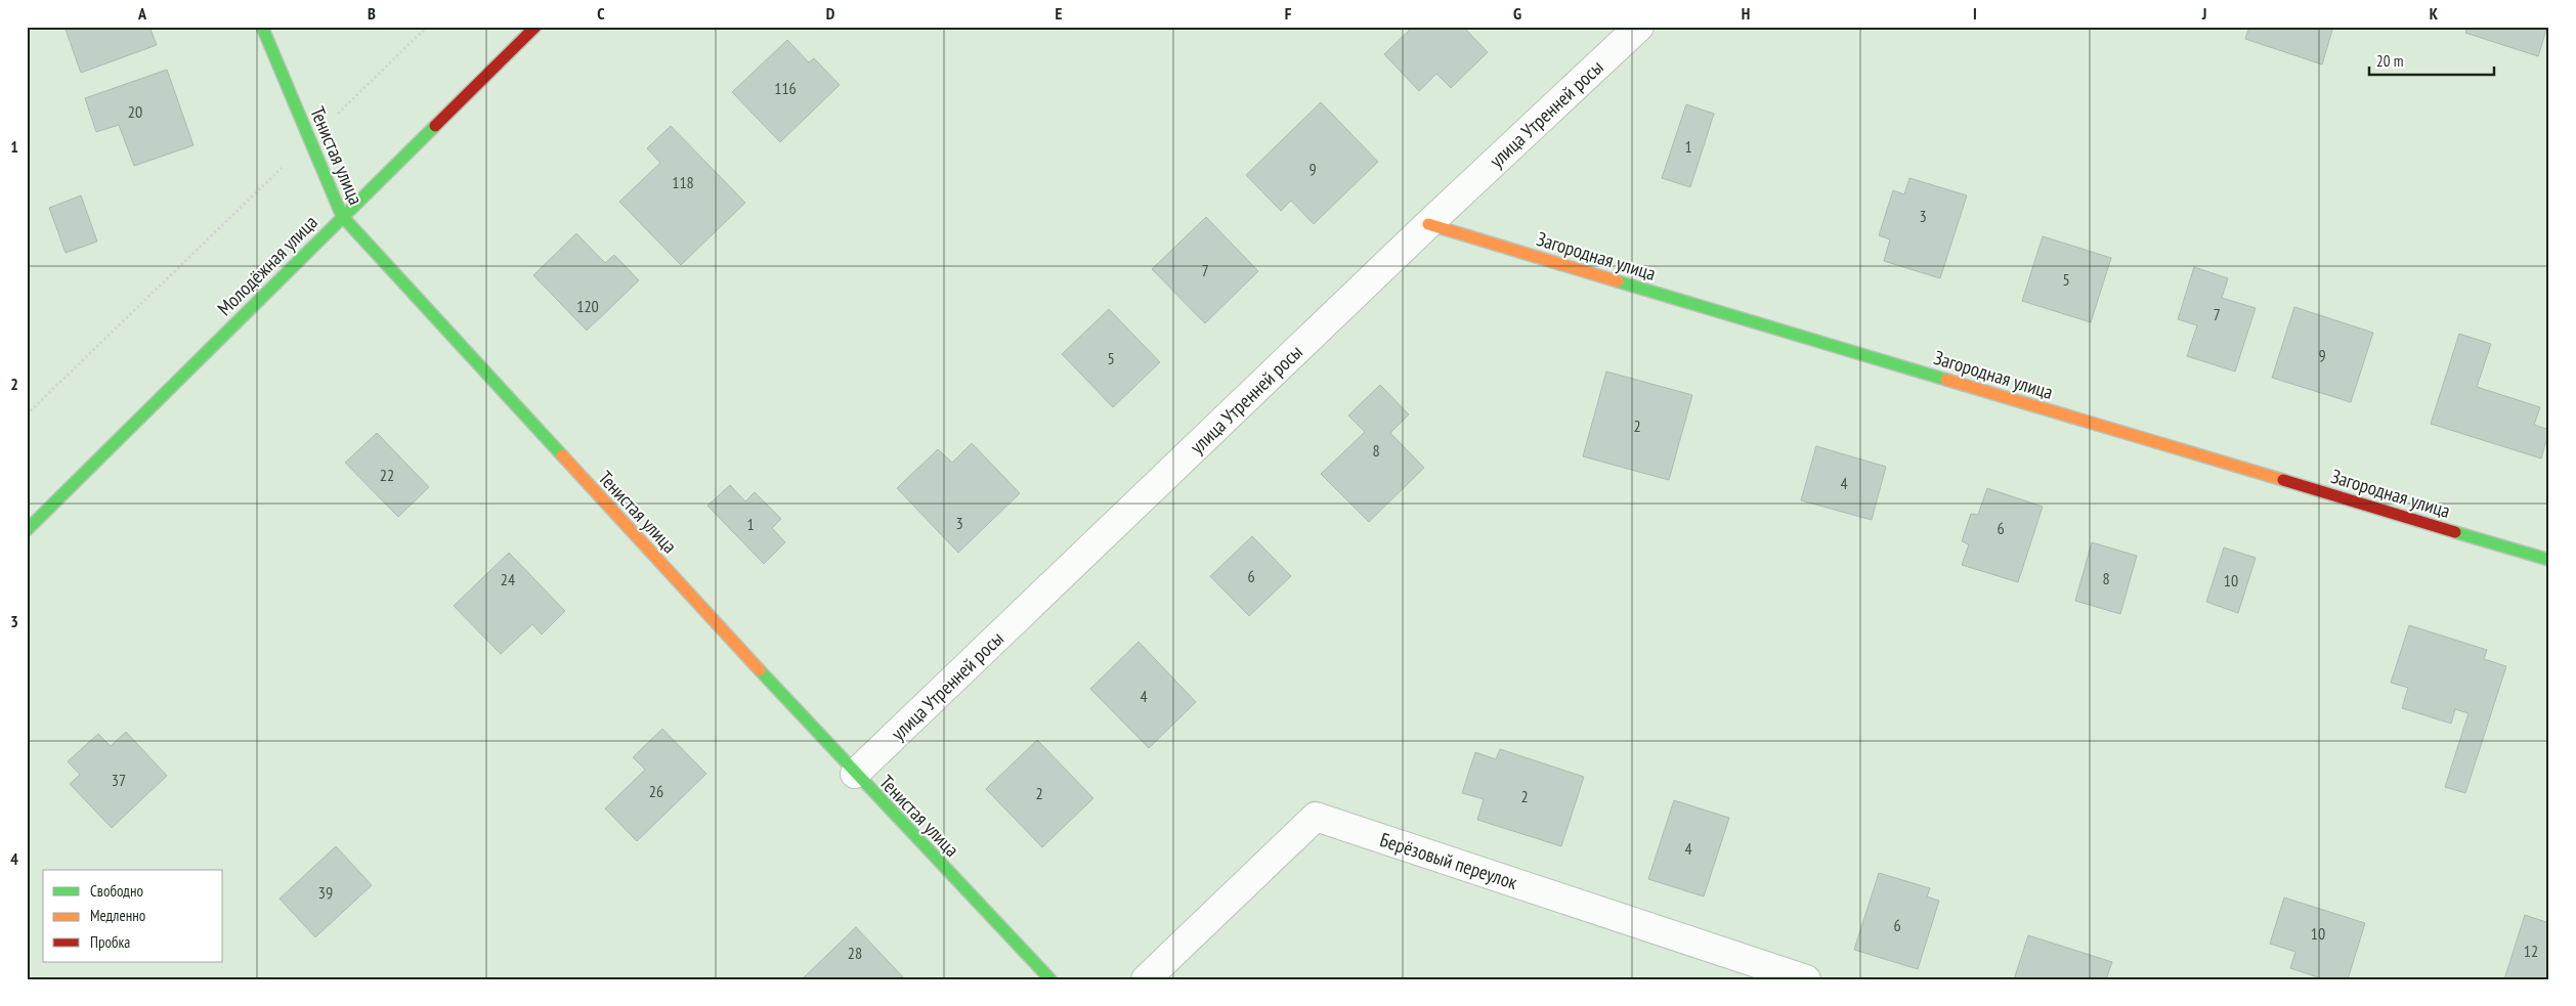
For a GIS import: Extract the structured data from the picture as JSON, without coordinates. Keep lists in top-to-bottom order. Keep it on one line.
{"streets":{"street":["улица Утренней росы","Тенистая улица","Загородная улица","Молодёжная улица","Берёзовый переулок"]},"crossings":[["улица Утренней росы","Тенистая улица"],["улица Утренней росы","Загородная улица"],["Тенистая улица","Молодёжная улица"]],"house_numbers":["116","20","1","9","118","3","7","5","120","7","9","5","2","8","22","4","3","1","6","6","8","24","10","4","37","26","2","2","4","39","6","10","12","28"],"legend":["Свободно","Медленно","Пробка"],"scale_bar":"20 m","grid":{"columns":["A","B","C","D","E","F","G","H","I","J","K"],"rows":["1","2","3","4"]}}
